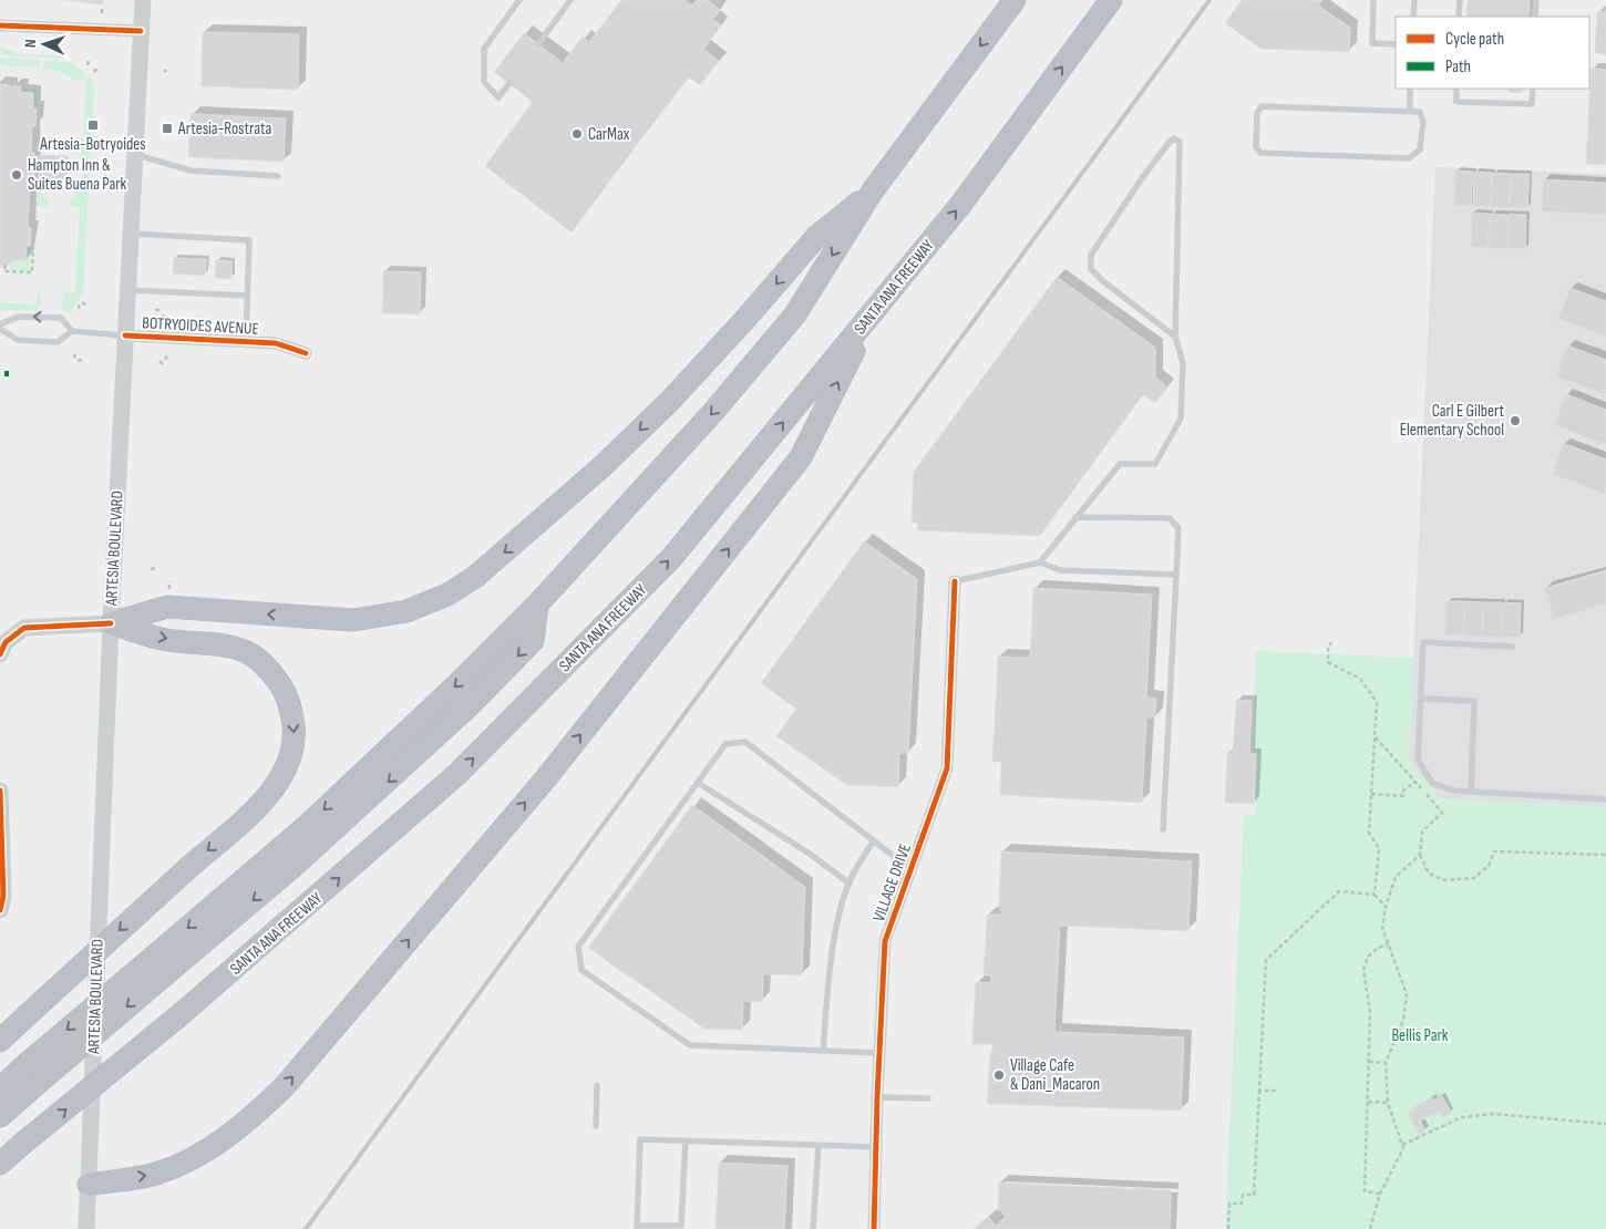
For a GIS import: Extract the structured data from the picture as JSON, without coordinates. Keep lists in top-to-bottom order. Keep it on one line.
{"streets":{"highway":["SANTA ANA FREEWAY"],"main road":["ARTESIA BOULEVARD"],"street":["BOTRYOIDES AVENUE","VILLAGE DRIVE"]},"crossings":[["BOTRYOIDES AVENUE","ARTESIA BOULEVARD"]],"parks":["Bellis Park"],"places":{"transit":["Artesia-Botryoides","Artesia-Rostrata"],"other":["CarMax","Hampton Inn & Suites Buena Park","Carl E Gilbert Elementary School","Village Cafe & Dani_Macaron"]},"legend":["Cycle path","Path"],"north":"left"}
